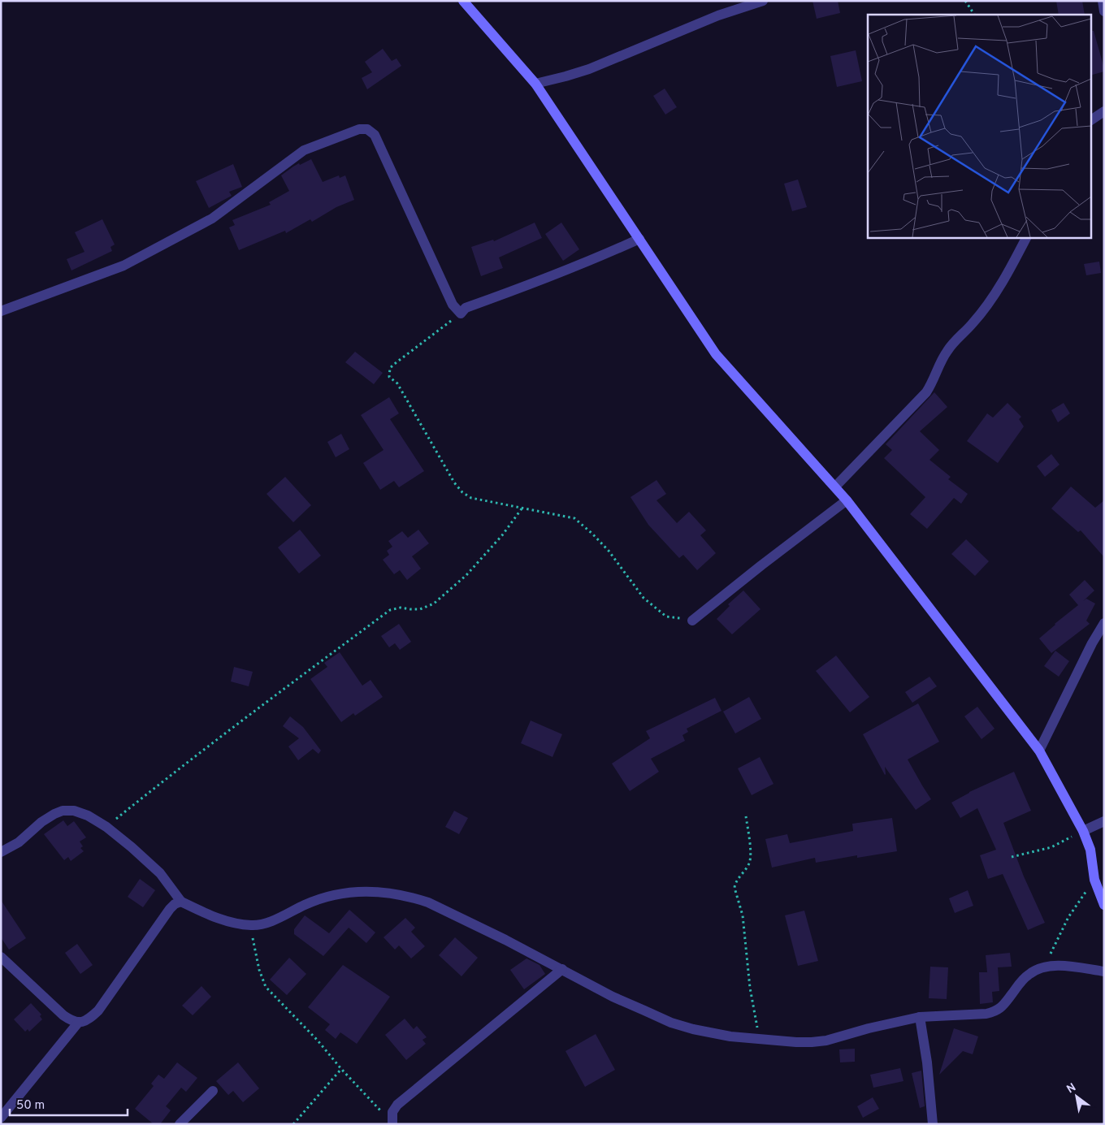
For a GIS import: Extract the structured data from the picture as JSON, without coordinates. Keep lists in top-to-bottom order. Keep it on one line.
{"scale_bar":"50 m","north":"top left"}
